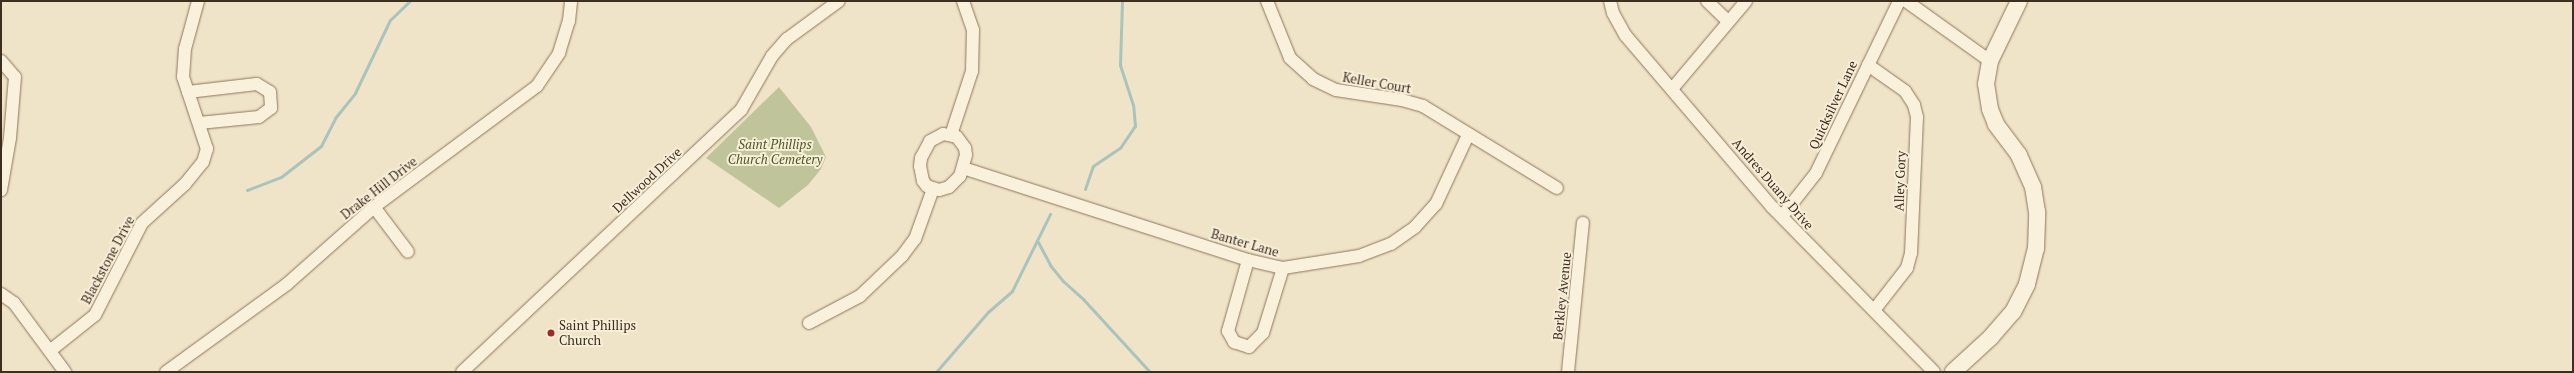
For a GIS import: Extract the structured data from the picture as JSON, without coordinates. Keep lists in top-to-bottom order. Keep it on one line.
{"streets":{"street":["Keller Court","Quicksilver Lane","Dellwood Drive","Alley Gory","Andres Duany Drive","Drake Hill Drive","Banter Lane","Blackstone Drive","Berkley Avenue"]},"crossings":[["Keller Court","Banter Lane"],["Quicksilver Lane","Alley Gory"],["Quicksilver Lane","Andres Duany Drive"],["Alley Gory","Andres Duany Drive"]],"parks":["Saint Phillips Church Cemetery"],"places":["Saint Phillips Church"]}
